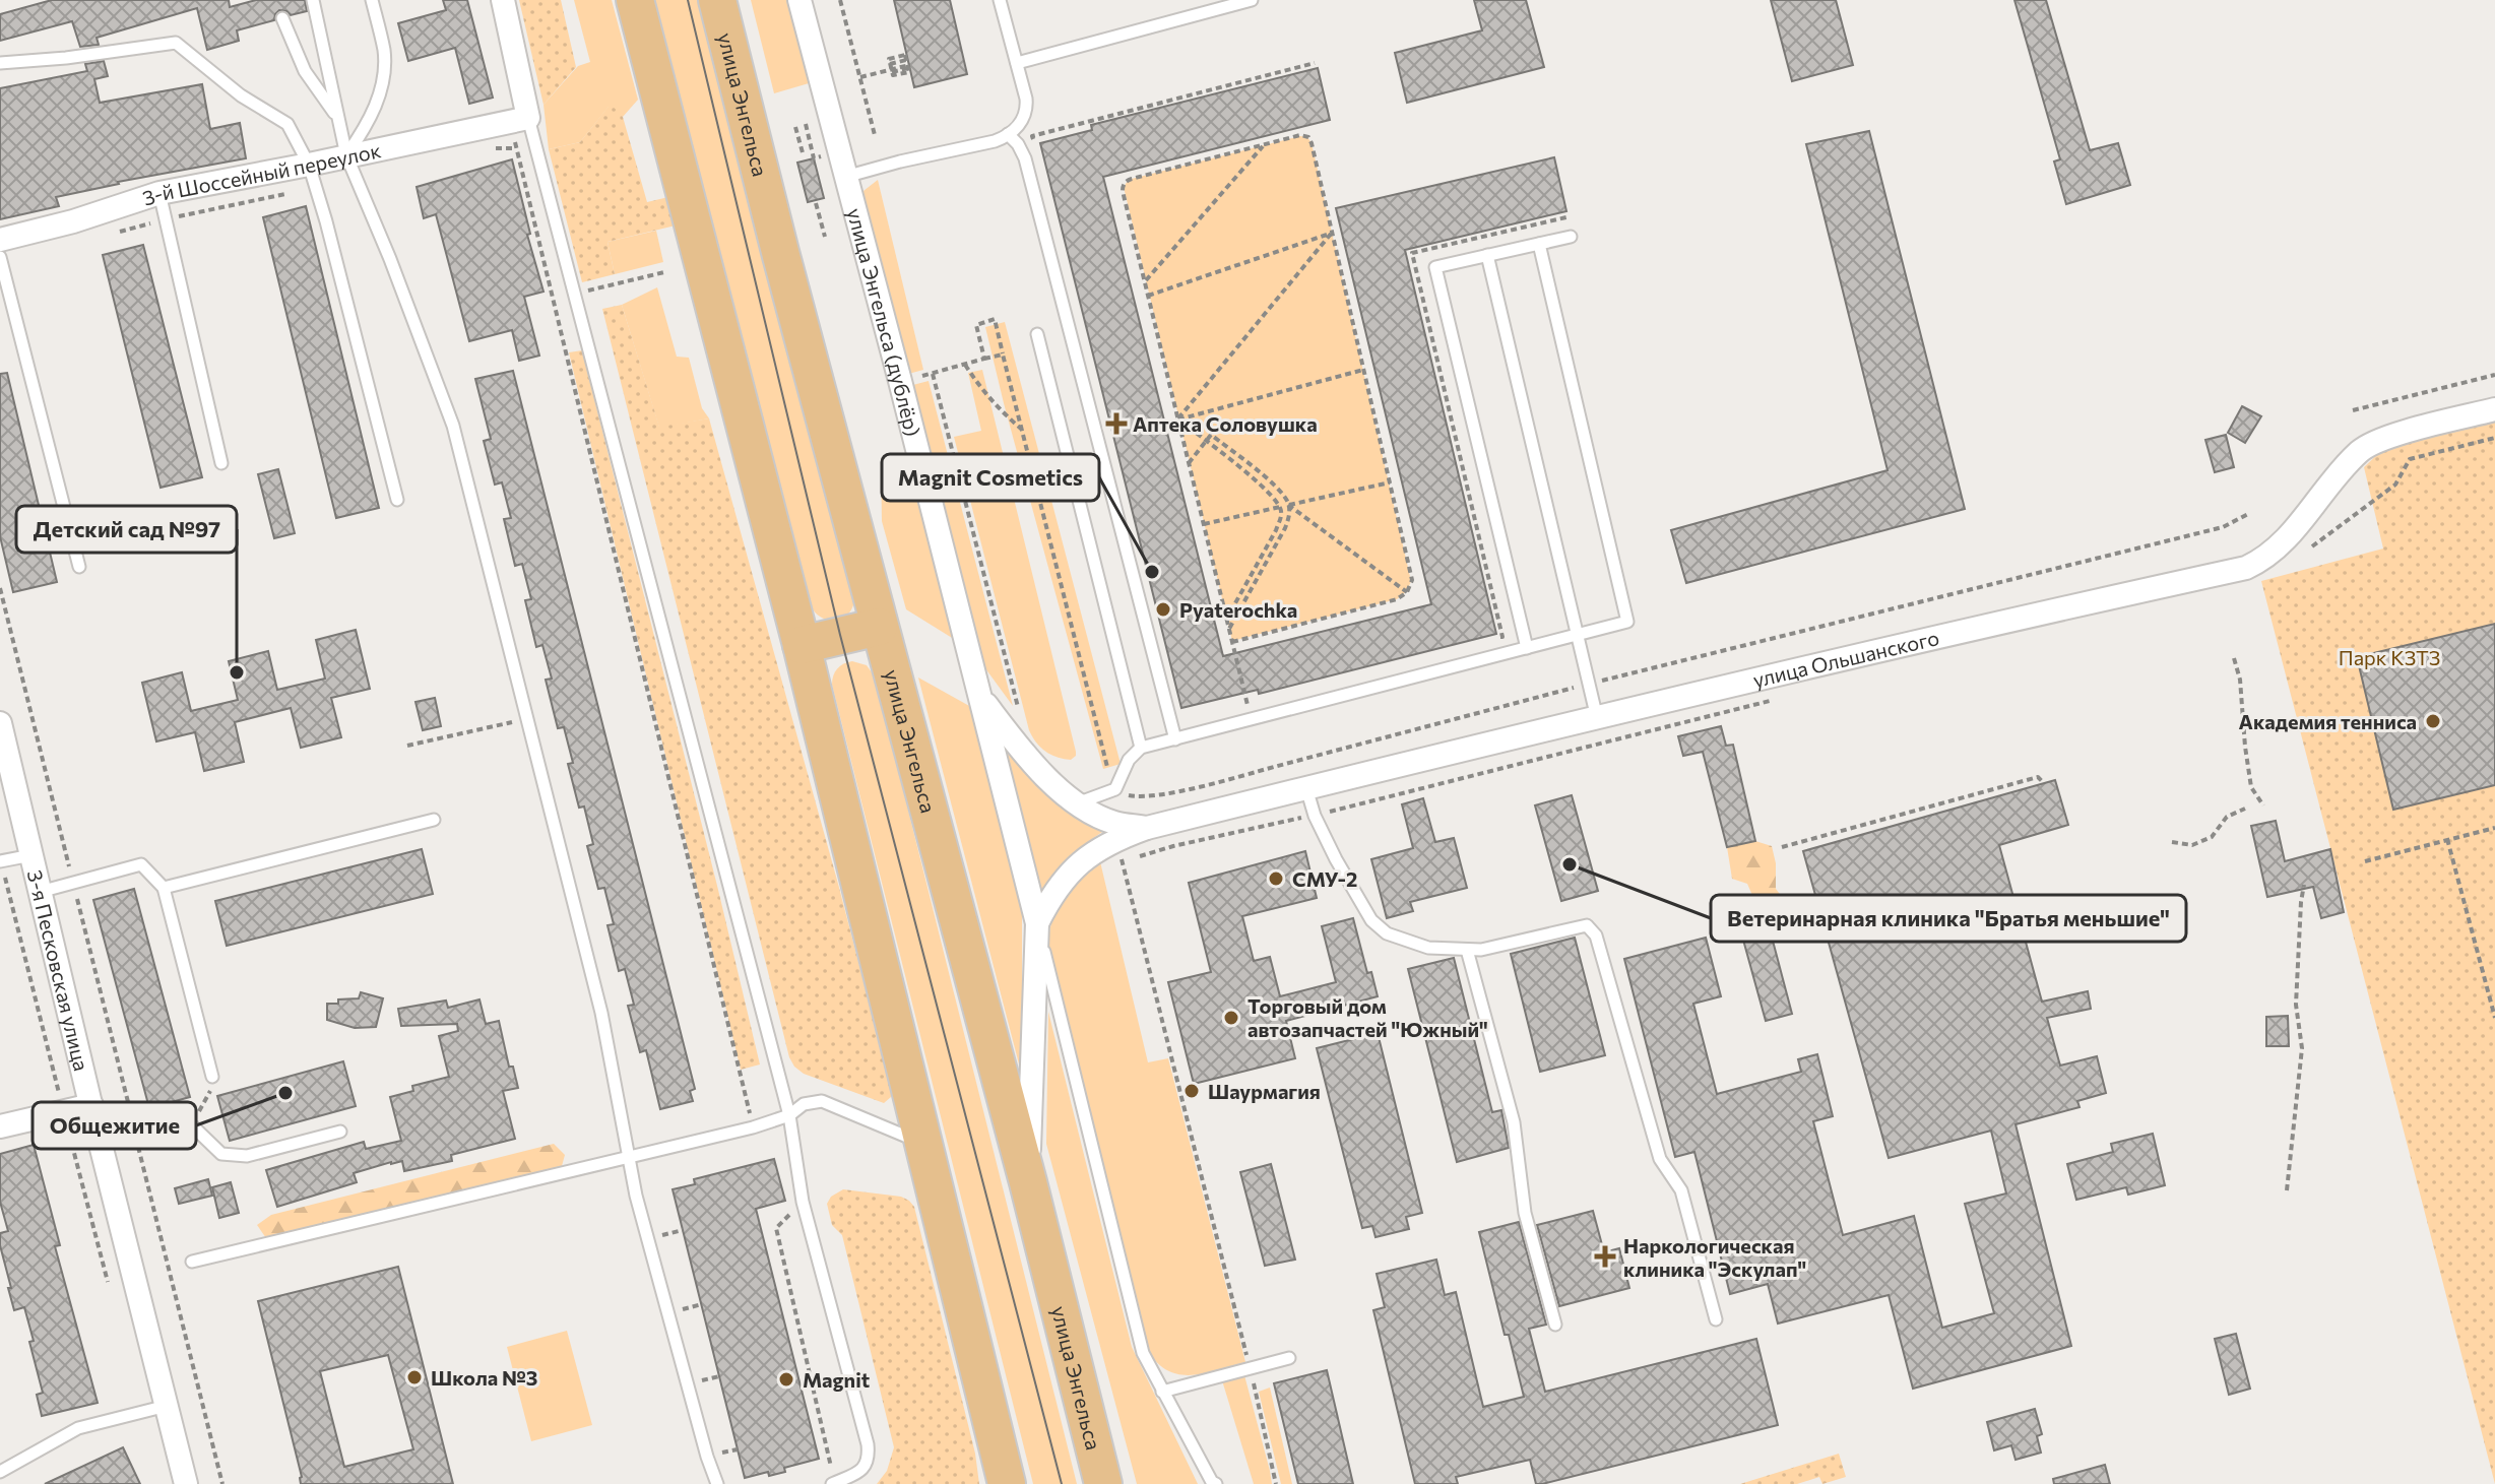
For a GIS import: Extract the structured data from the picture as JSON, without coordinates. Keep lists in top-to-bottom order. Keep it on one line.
{"streets":{"main road":["улица Энгельса"],"street":["3-й Шоссейный переулок","улица Энгельса (дублёр)","улица Ольшанского","3-я Песковская улица"]},"crossings":[["улица Энгельса (дублёр)","улица Ольшанского"]],"parks":["Парк КЗТЗ"],"places":{"health":["Аптека Соловушка","Наркологическая клиника \"Эскулап\""],"other":["Magnit Cosmetics","Pyaterochka","Детский сад №97","Академия тенниса","Ветеринарная клиника \"Братья меньшие\"","СМУ-2","Торговый дом автозапчастей \"Южный\"","Шаурмагия","Общежитие","Школа №3","Magnit"]}}
